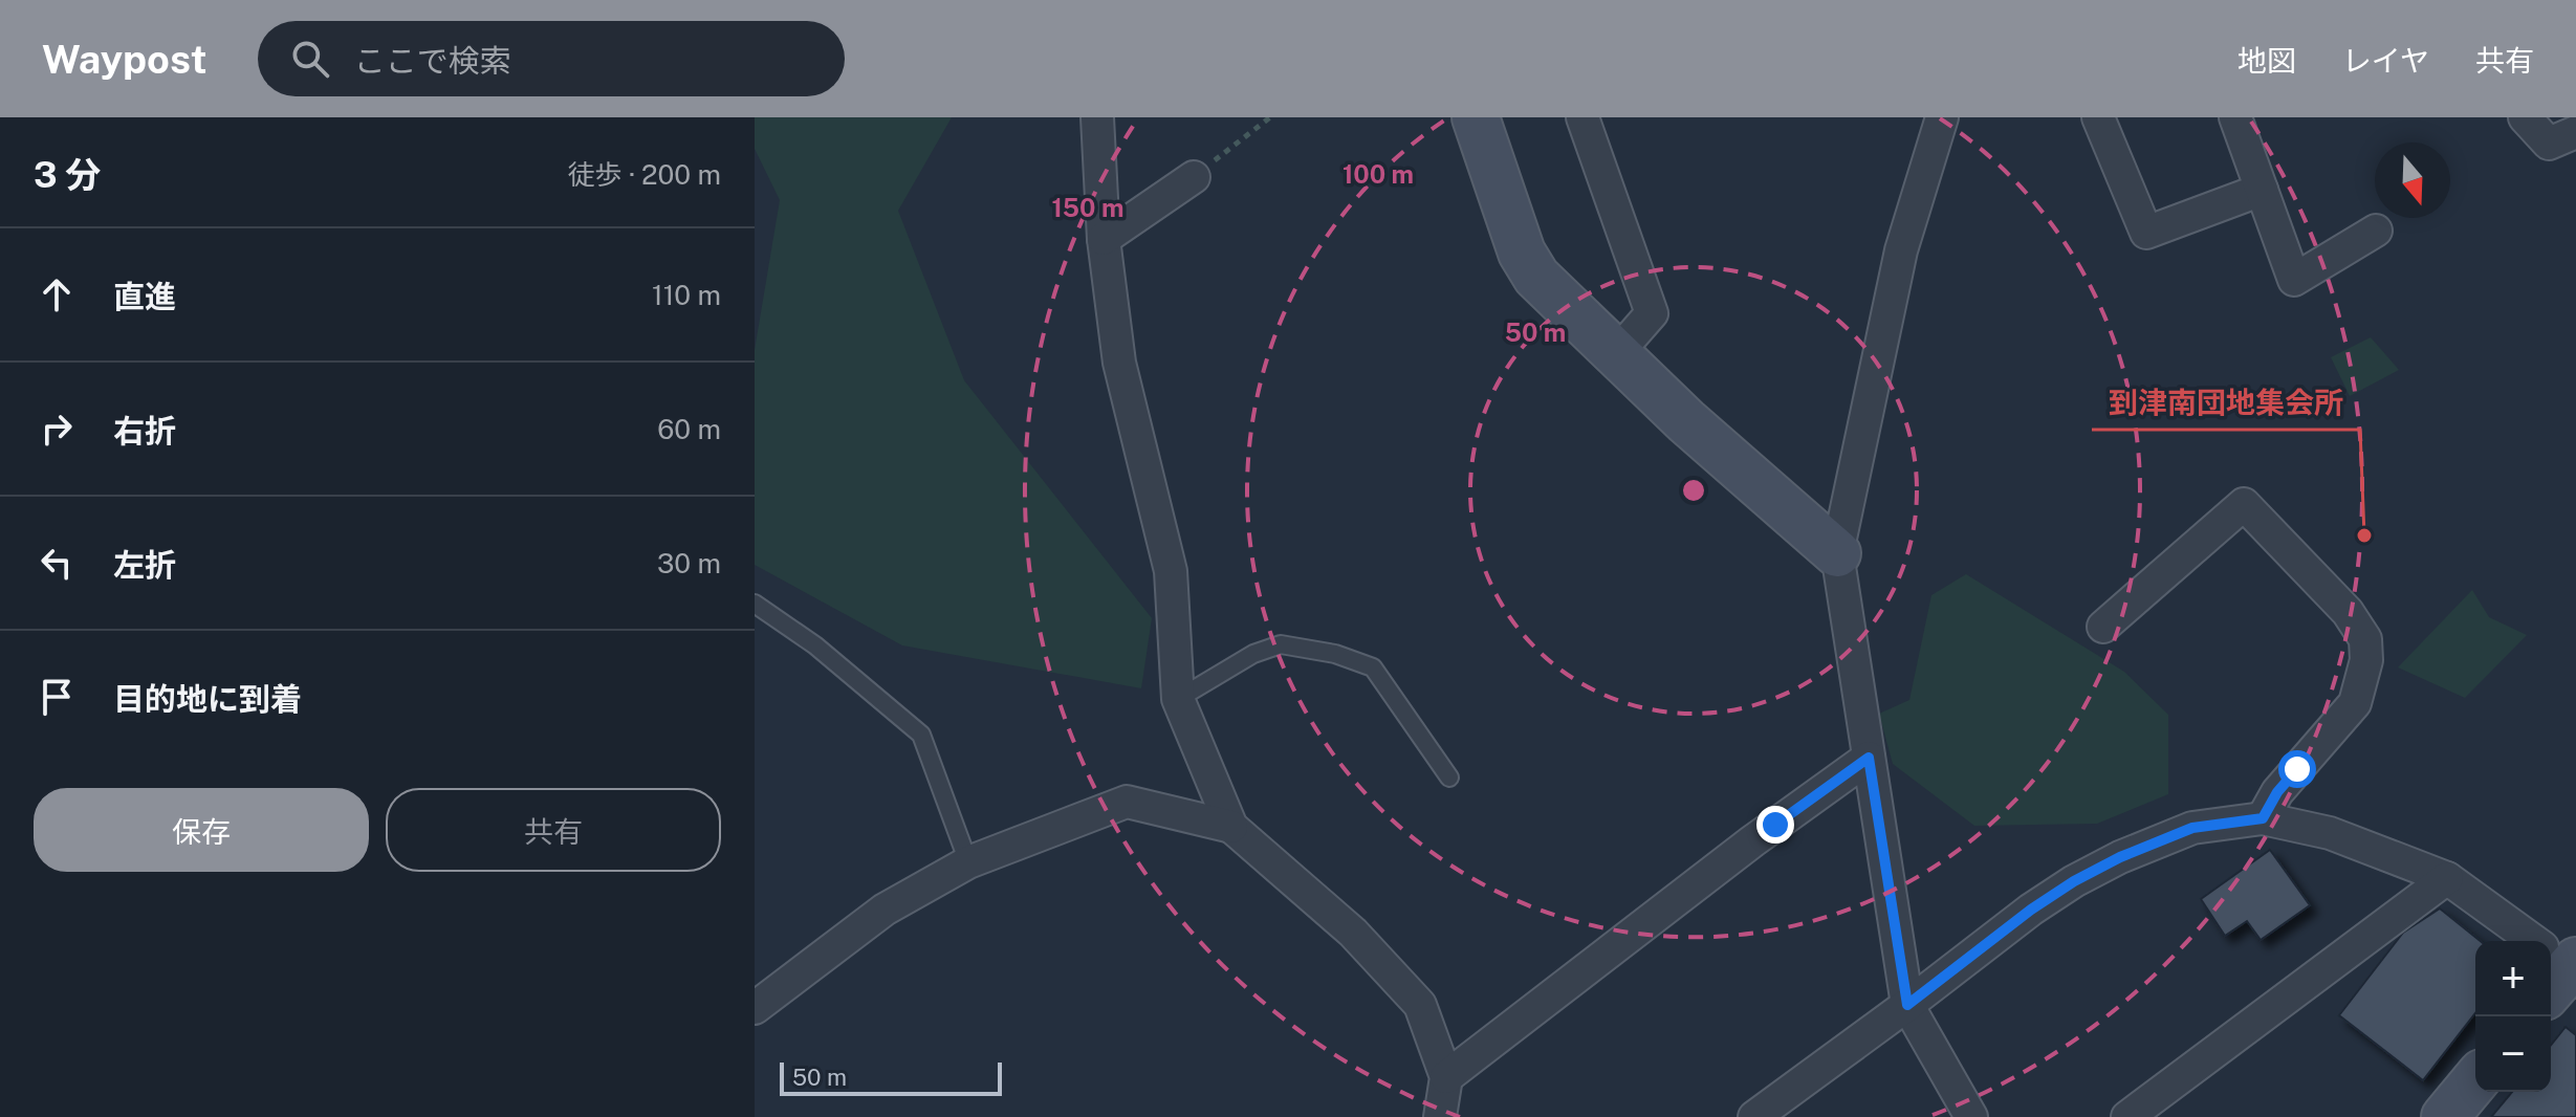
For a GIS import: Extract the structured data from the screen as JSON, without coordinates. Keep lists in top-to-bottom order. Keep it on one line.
{"places":["到津南団地集会所"],"scale_bar":"50 m","north":"bottom","page":{"header":"Waypost","search":"ここで検索","nav":["地図","レイヤ","共有"],"heading":["3 分","徒歩 · 200 m"],"list":[["直進","110 m"],["右折","60 m"],["左折","30 m"],"目的地に到着"],"buttons":["保存","共有"],"map_buttons":["+","−"],"scale":"50 m"},"rings":["100 m","150 m","50 m"]}
